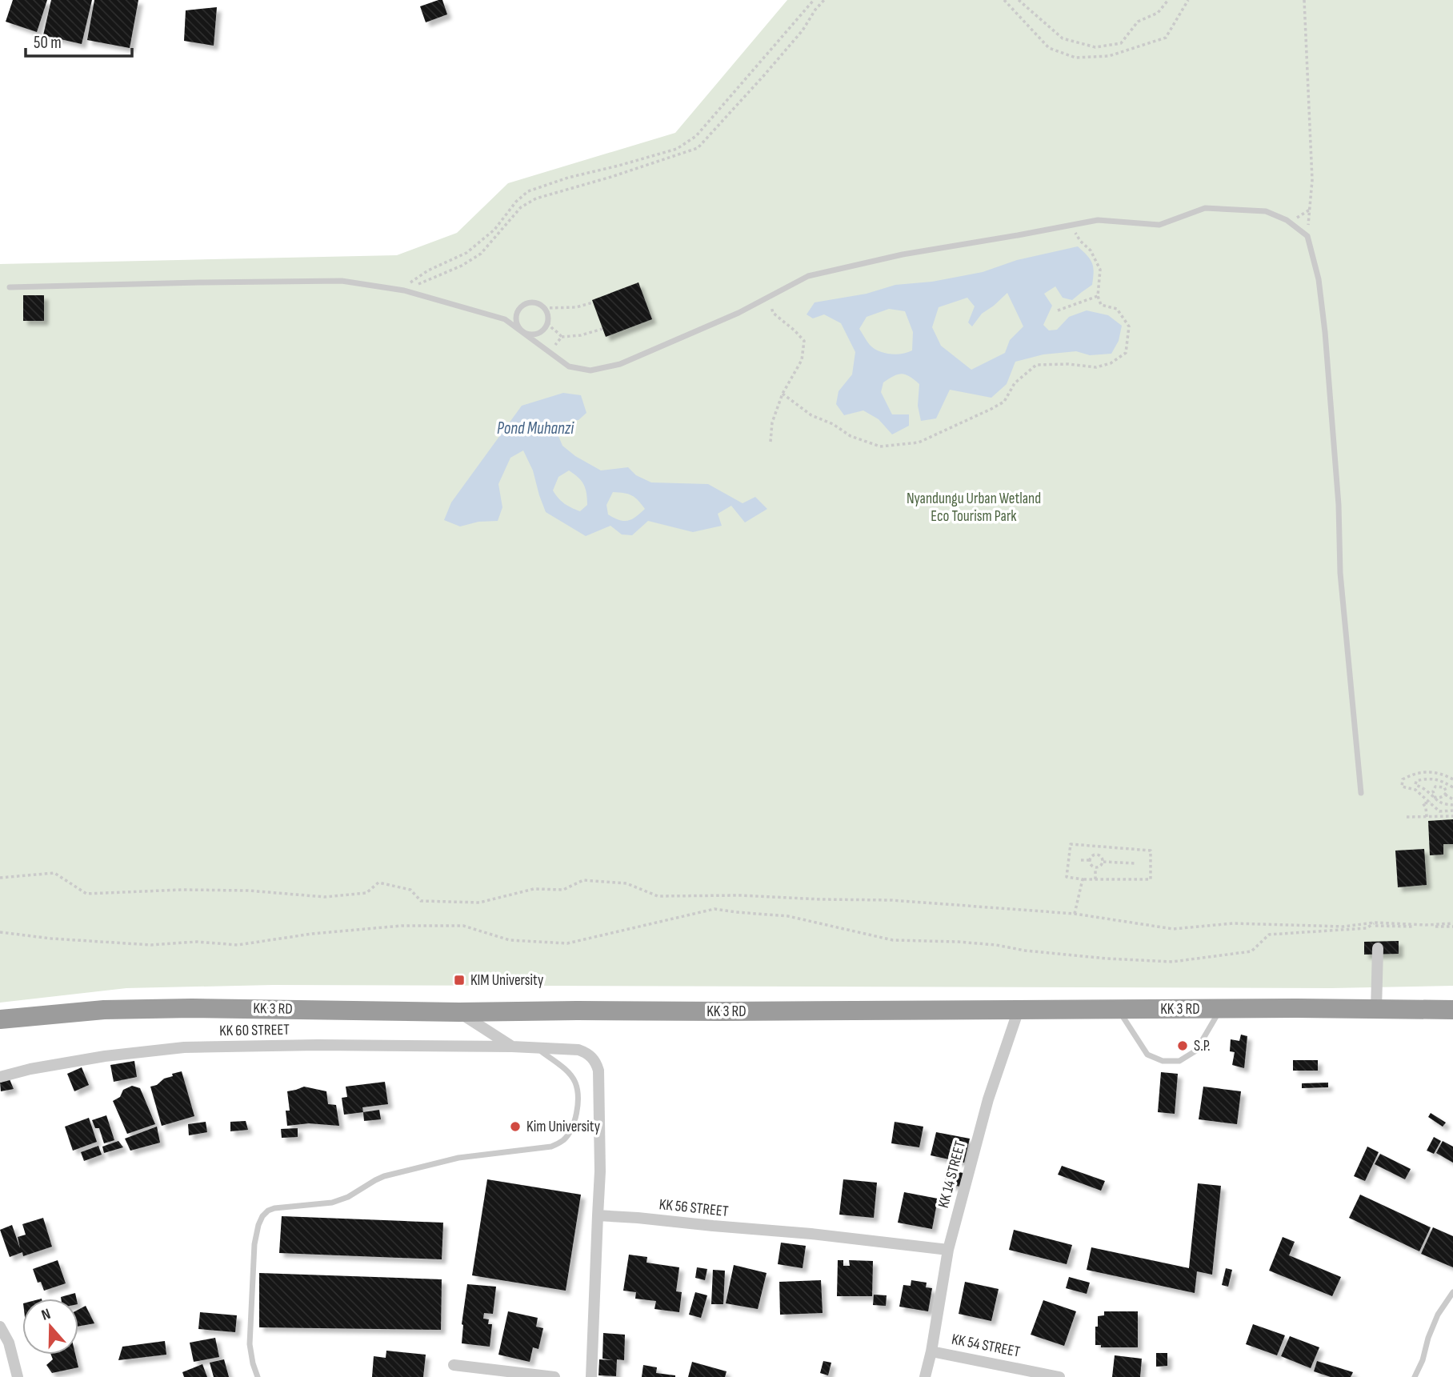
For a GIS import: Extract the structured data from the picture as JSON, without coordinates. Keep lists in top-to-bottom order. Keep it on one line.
{"streets":{"highway":["KK 3 RD"],"street":["KK 60 STREET","KK 14 STREET","KK 56 STREET","KK 54 STREET"]},"crossings":[["KK 3 RD","KK 14 STREET"],["KK 60 STREET","KK 56 STREET"],["KK 14 STREET","KK 56 STREET"],["KK 14 STREET","KK 54 STREET"]],"water":["Pond Muhanzi"],"parks":["Nyandungu Urban Wetland Eco Tourism Park"],"places":{"transit":["KIM University"],"other":["S.P.","Kim University"]},"scale_bar":"50 m","north":"top"}
